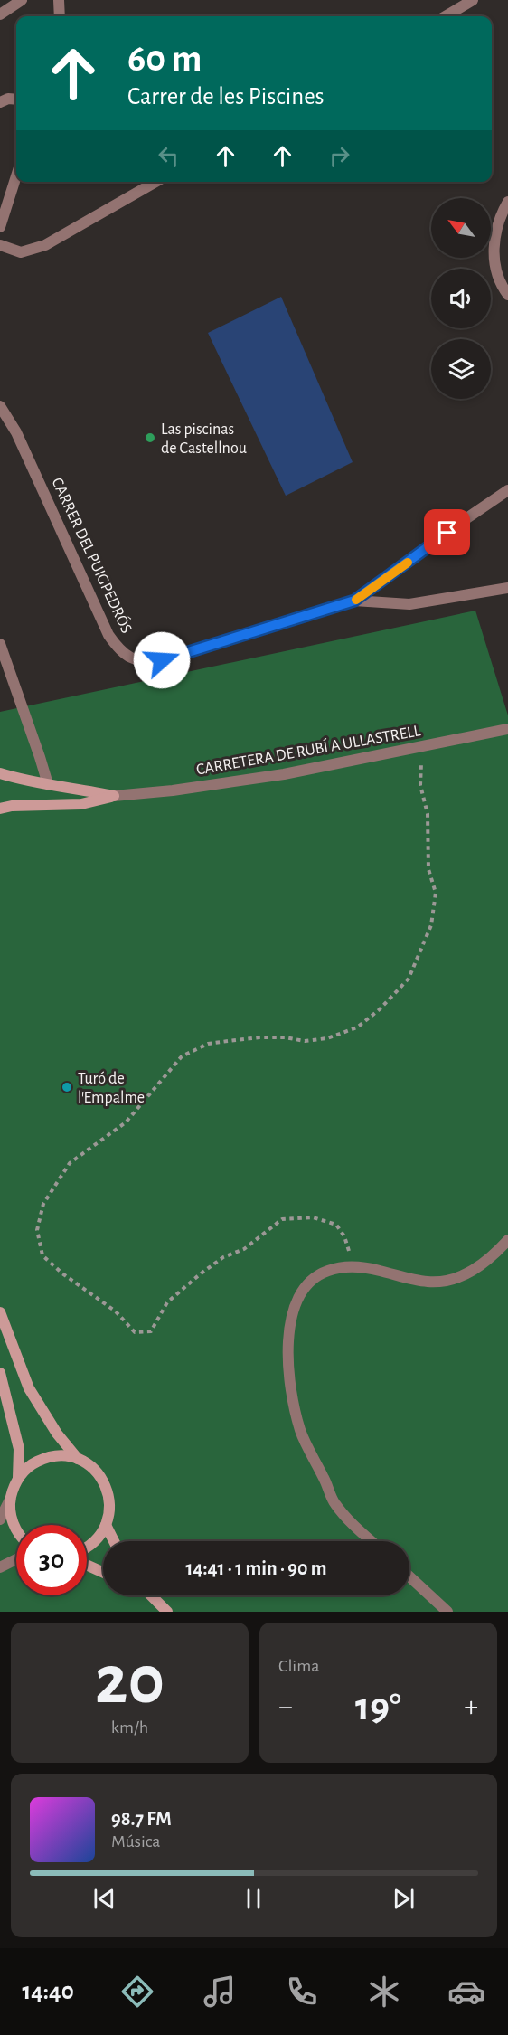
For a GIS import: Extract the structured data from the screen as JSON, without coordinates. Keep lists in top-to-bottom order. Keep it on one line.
{"streets":{"street":["CARRER DEL PUIGPEDRÓS","CARRETERA DE RUBÍ A ULLASTRELL"]},"places":["Las piscinas de Castellnou","Turó de l'Empalme"],"north":"top left","page":{"turn":["60 m","Carrer de les Piscines"],"limit":"30","trip":"14:41 · 1 min · 90 m","tile":[["20","km/h"],"Clima"],"heat":["−","19°","+"],"song":["98.7 FM","Música"],"tabs":"14:40"}}
